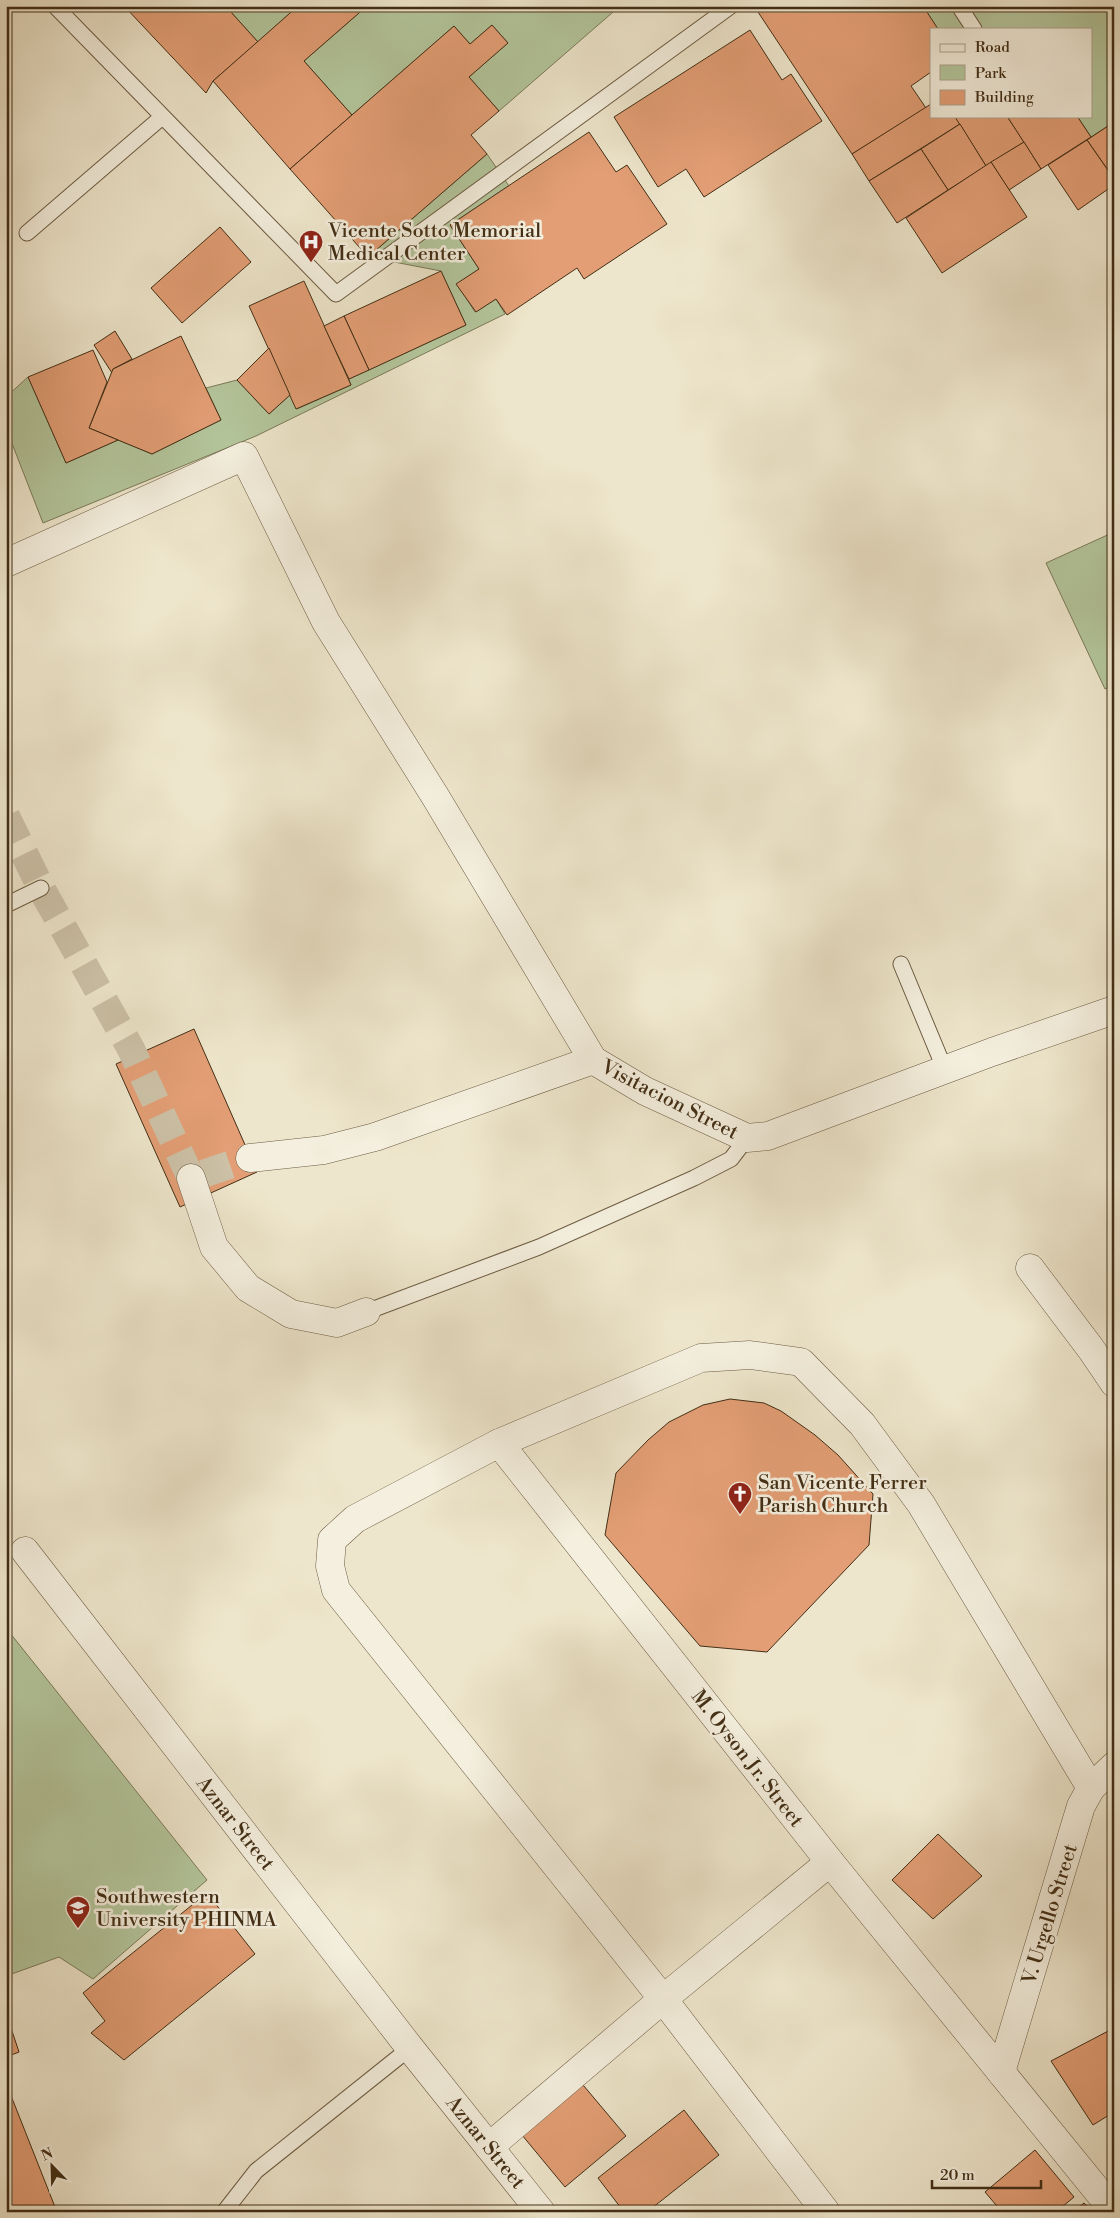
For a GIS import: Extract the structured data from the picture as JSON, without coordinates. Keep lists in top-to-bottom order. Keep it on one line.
{"streets":{"street":["Visitacion Street","M. Oyson Jr. Street","Aznar Street","V. Urgello Street"]},"crossings":[["M. Oyson Jr. Street","V. Urgello Street"]],"places":{"hospital":["Vicente Sotto Memorial Medical Center"],"church":["San Vicente Ferrer Parish Church"],"school or university":["Southwestern University PHINMA"]},"legend":["Road","Park","Building"],"scale_bar":"20 m","north":"top left"}
